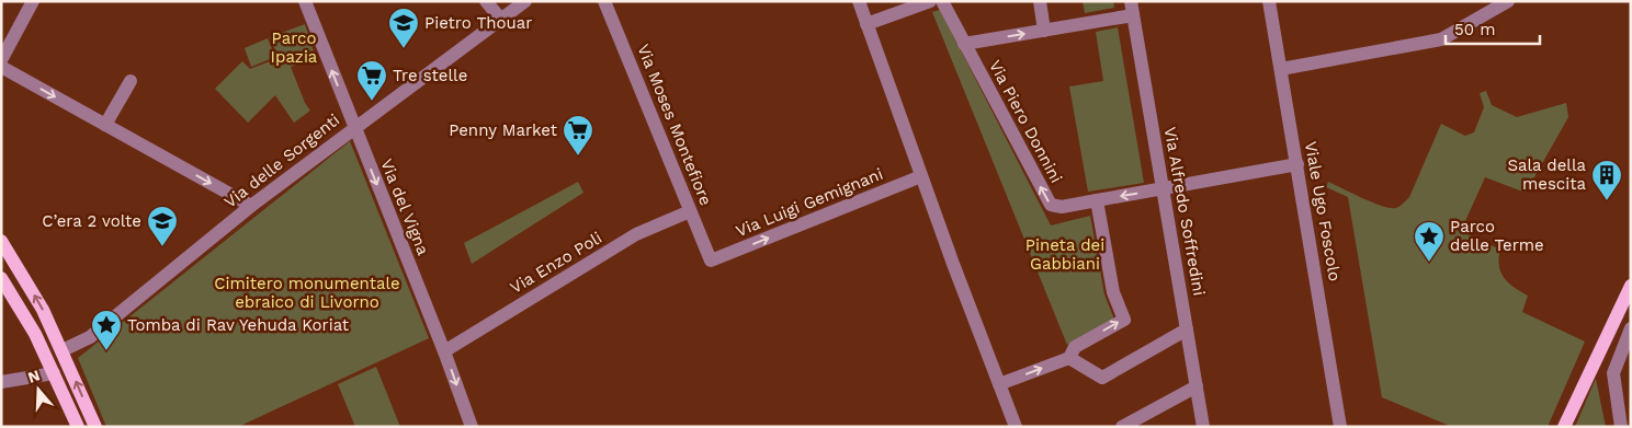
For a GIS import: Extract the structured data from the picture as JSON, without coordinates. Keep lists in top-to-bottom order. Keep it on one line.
{"streets":{"street":["Via Piero Donnini","Via Moses Montefiore","Via delle Sorgenti","Via Luigi Gemignani","Via del Vigna","Via Alfredo Soffredini","Viale Ugo Foscolo","Via Enzo Poli"]},"crossings":[["Via Piero Donnini","Via Alfredo Soffredini"],["Via Moses Montefiore","Via Luigi Gemignani"],["Via Moses Montefiore","Via Enzo Poli"],["Via delle Sorgenti","Via del Vigna"],["Via del Vigna","Via Enzo Poli"]],"one_way":["Via Luigi Gemignani"],"parks":["Parco Ipazia","Pineta dei Gabbiani","Cimitero monumentale ebraico di Livorno"],"places":{"school or university":["Pietro Thouar","C’era 2 volte"],"supermarket":["Tre stelle","Penny Market"],"building":["Sala della mescita"],"place":["Parco delle Terme","Tomba di Rav Yehuda Koriat"]},"scale_bar":"50 m","north":"top"}
